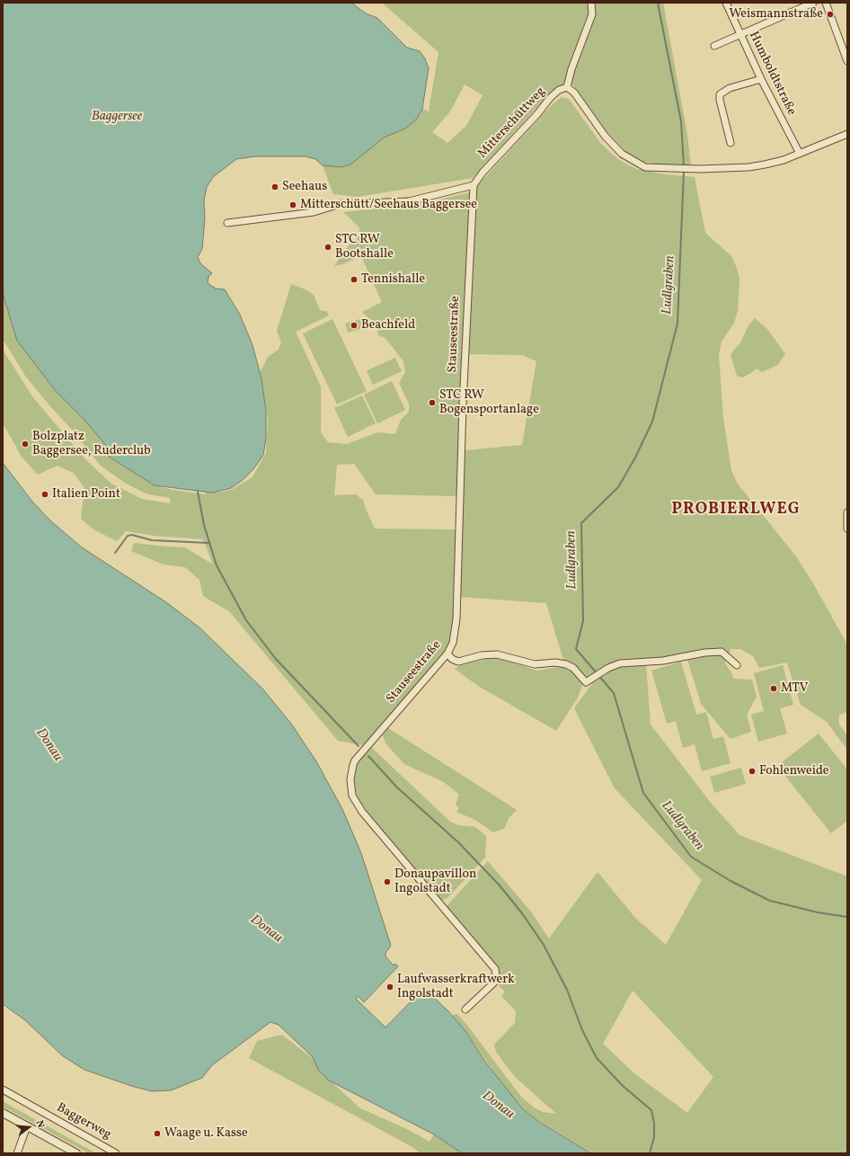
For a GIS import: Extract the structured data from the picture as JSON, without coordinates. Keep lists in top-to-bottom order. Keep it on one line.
{"streets":{"street":["Humboldtstraße","Mitterschüttweg","Stauseestraße","Baggerweg"]},"crossings":[["Mitterschüttweg","Stauseestraße"]],"districts":["PROBIERLWEG"],"water":["Baggersee","Ludlgraben","Donau"],"places":["Weismannstraße","Seehaus","Mitterschütt/Seehaus Baggersee","STC RW Bootshalle","Tennishalle","Beachfeld","STC RW Bogensportanlage","Bolzplatz Baggersee, Ruderclub","Italien Point","MTV","Fohlenweide","Donaupavillon Ingolstadt","Laufwasserkraftwerk Ingolstadt","Waage u. Kasse"],"north":"right"}
